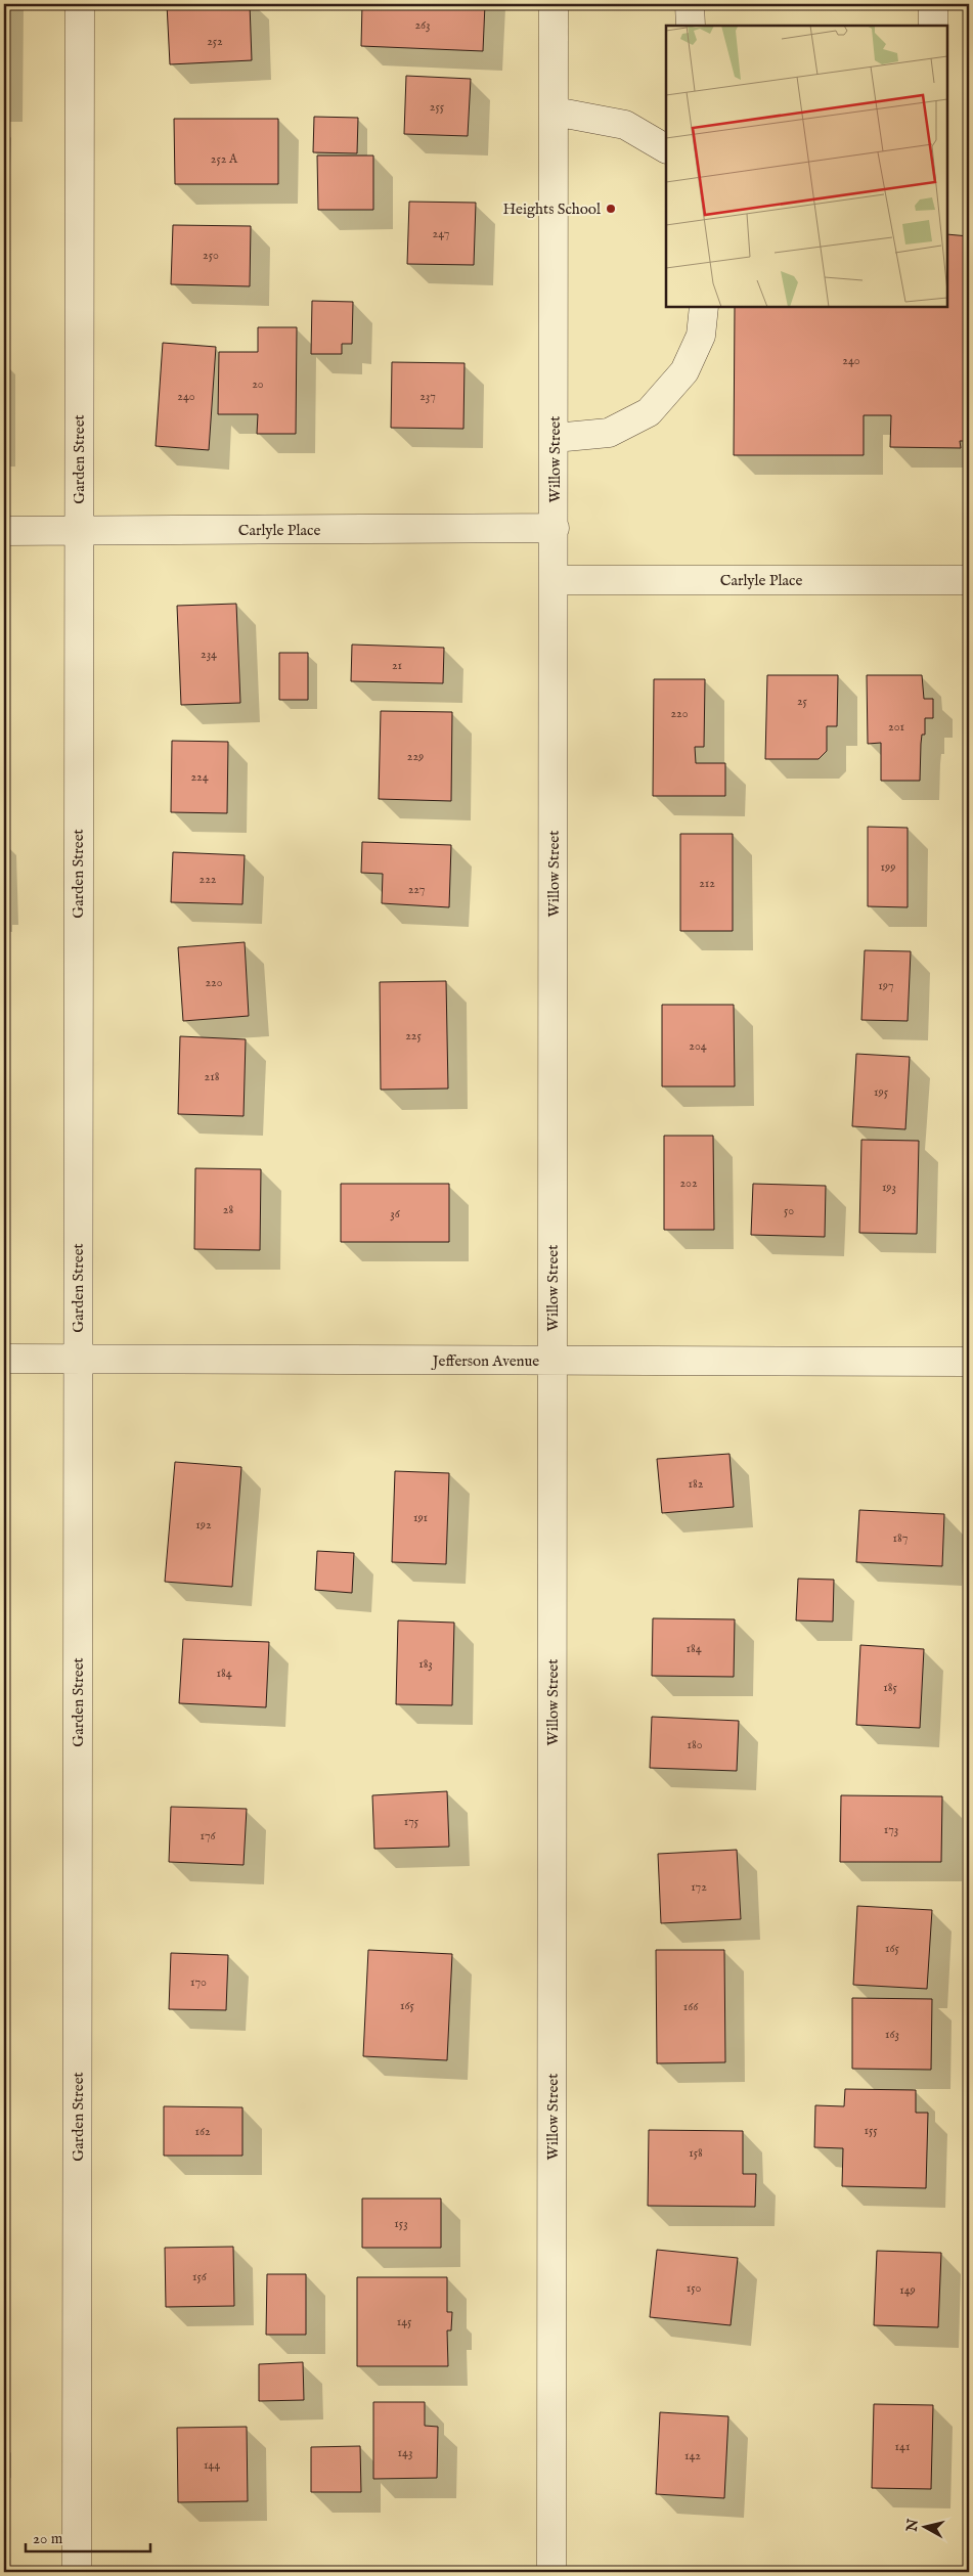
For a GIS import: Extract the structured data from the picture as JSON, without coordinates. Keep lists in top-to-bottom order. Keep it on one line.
{"streets":{"street":["Garden Street","Willow Street","Carlyle Place","Jefferson Avenue"]},"crossings":[["Garden Street","Carlyle Place"],["Garden Street","Jefferson Avenue"],["Willow Street","Carlyle Place"],["Willow Street","Jefferson Avenue"]],"places":["Heights School"],"house_numbers":["263","252","255","252 A","247","250","240","20","240","237","234","21","25","220","201","229","224","199","222","212","227","220","197","225","204","218","195","202","193","28","50","36","182","191","192","187","184","183","184","185","180","175","173","176","172","165","170","165","166","163","155","162","158","153","156","150","149","145","141","143","142","144"],"scale_bar":"20 m","north":"left"}
